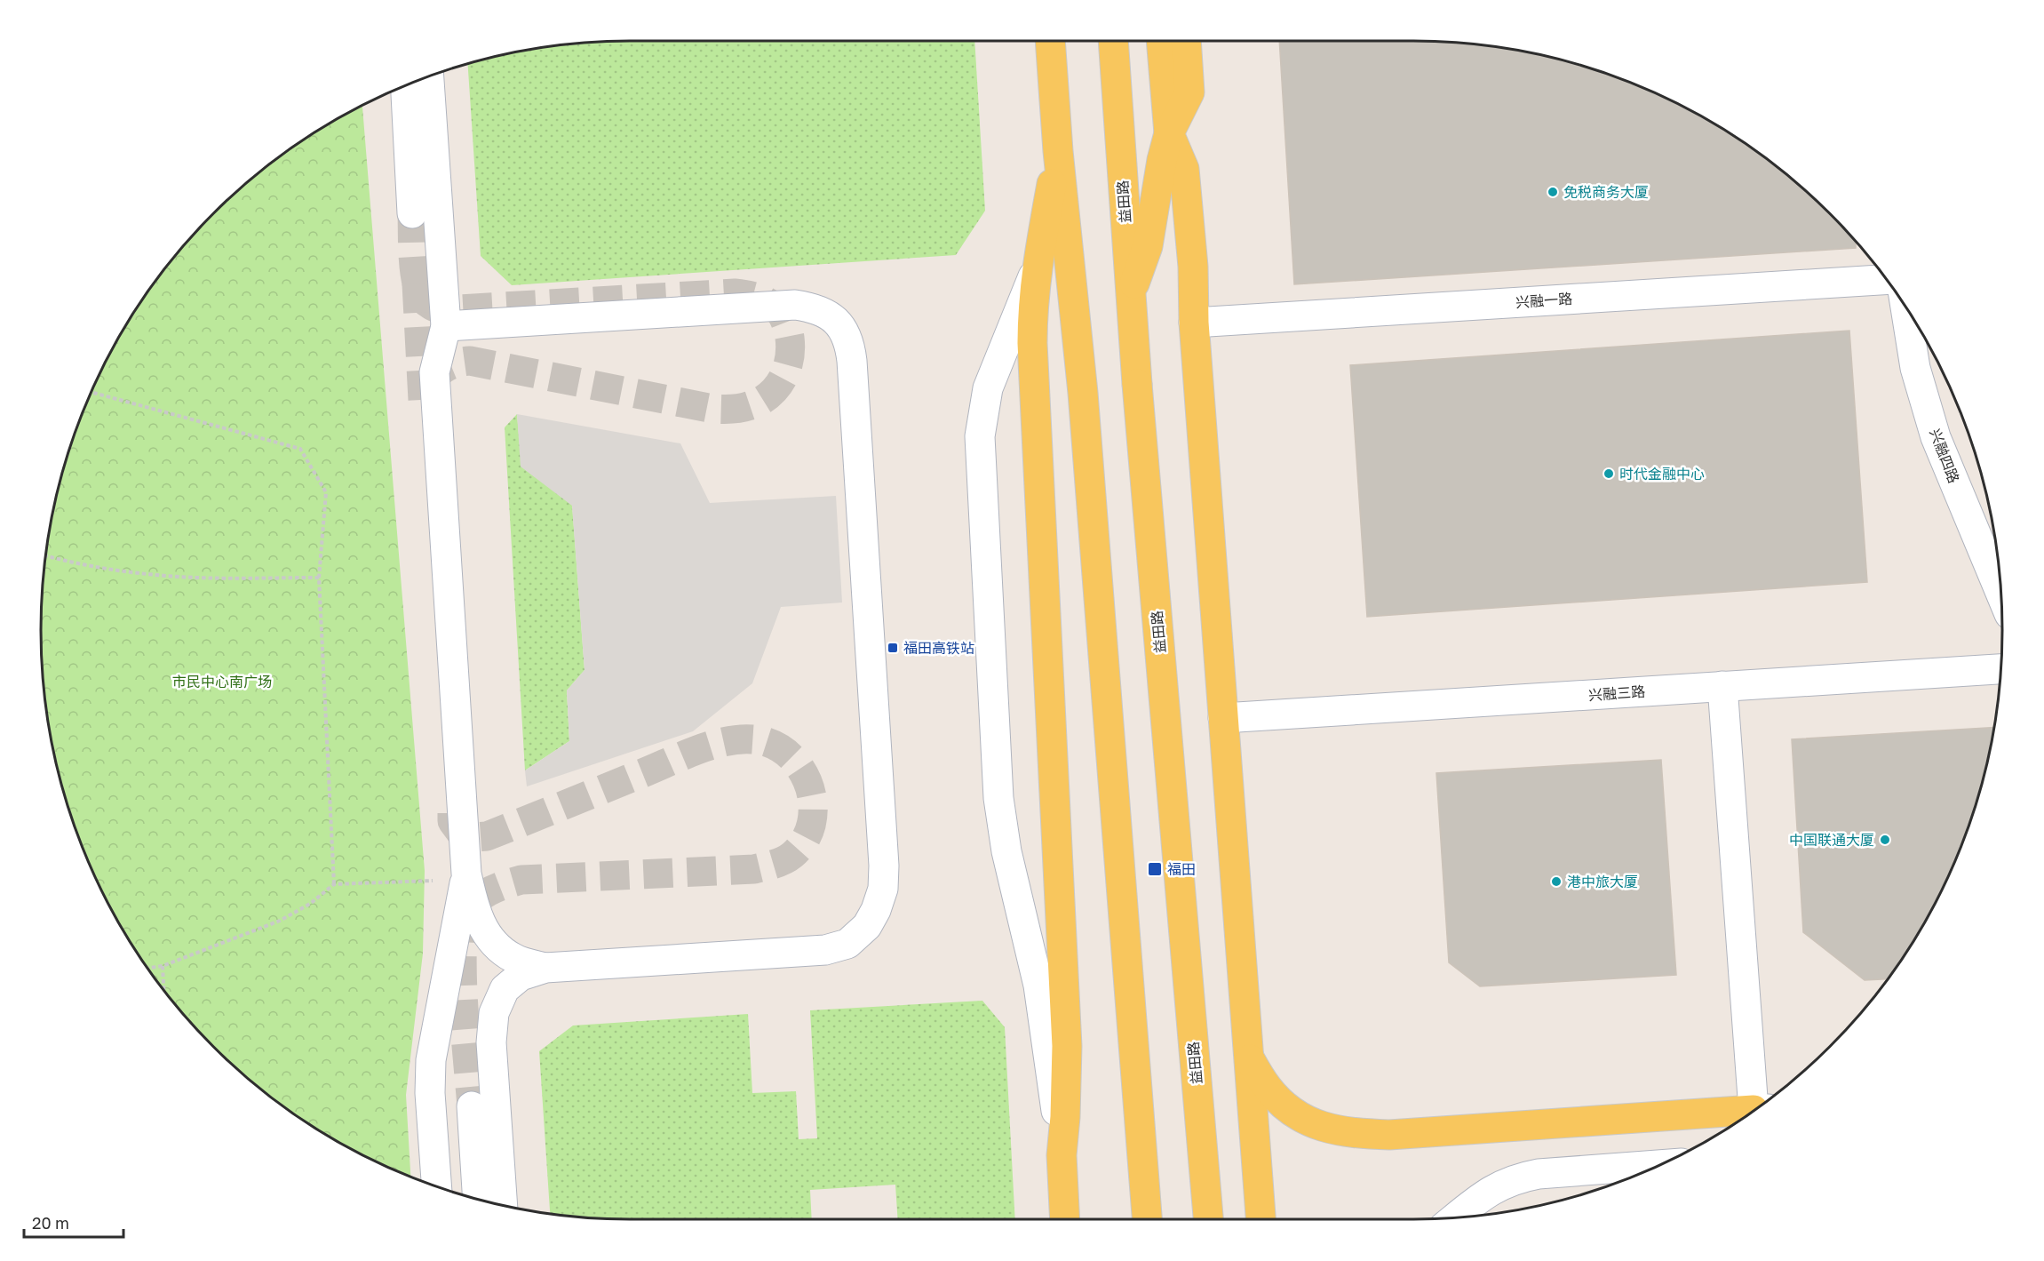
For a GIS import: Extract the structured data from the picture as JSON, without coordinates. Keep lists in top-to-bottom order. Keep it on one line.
{"streets":{"main road":["益田路"],"street":["兴融一路","兴融四路","兴融三路"]},"parks":["市民中心南广场"],"places":{"other":["免税商务大厦","时代金融中心","中国联通大厦","港中旅大厦"],"transit":["福田高铁站","福田"]},"scale_bar":"20 m"}
